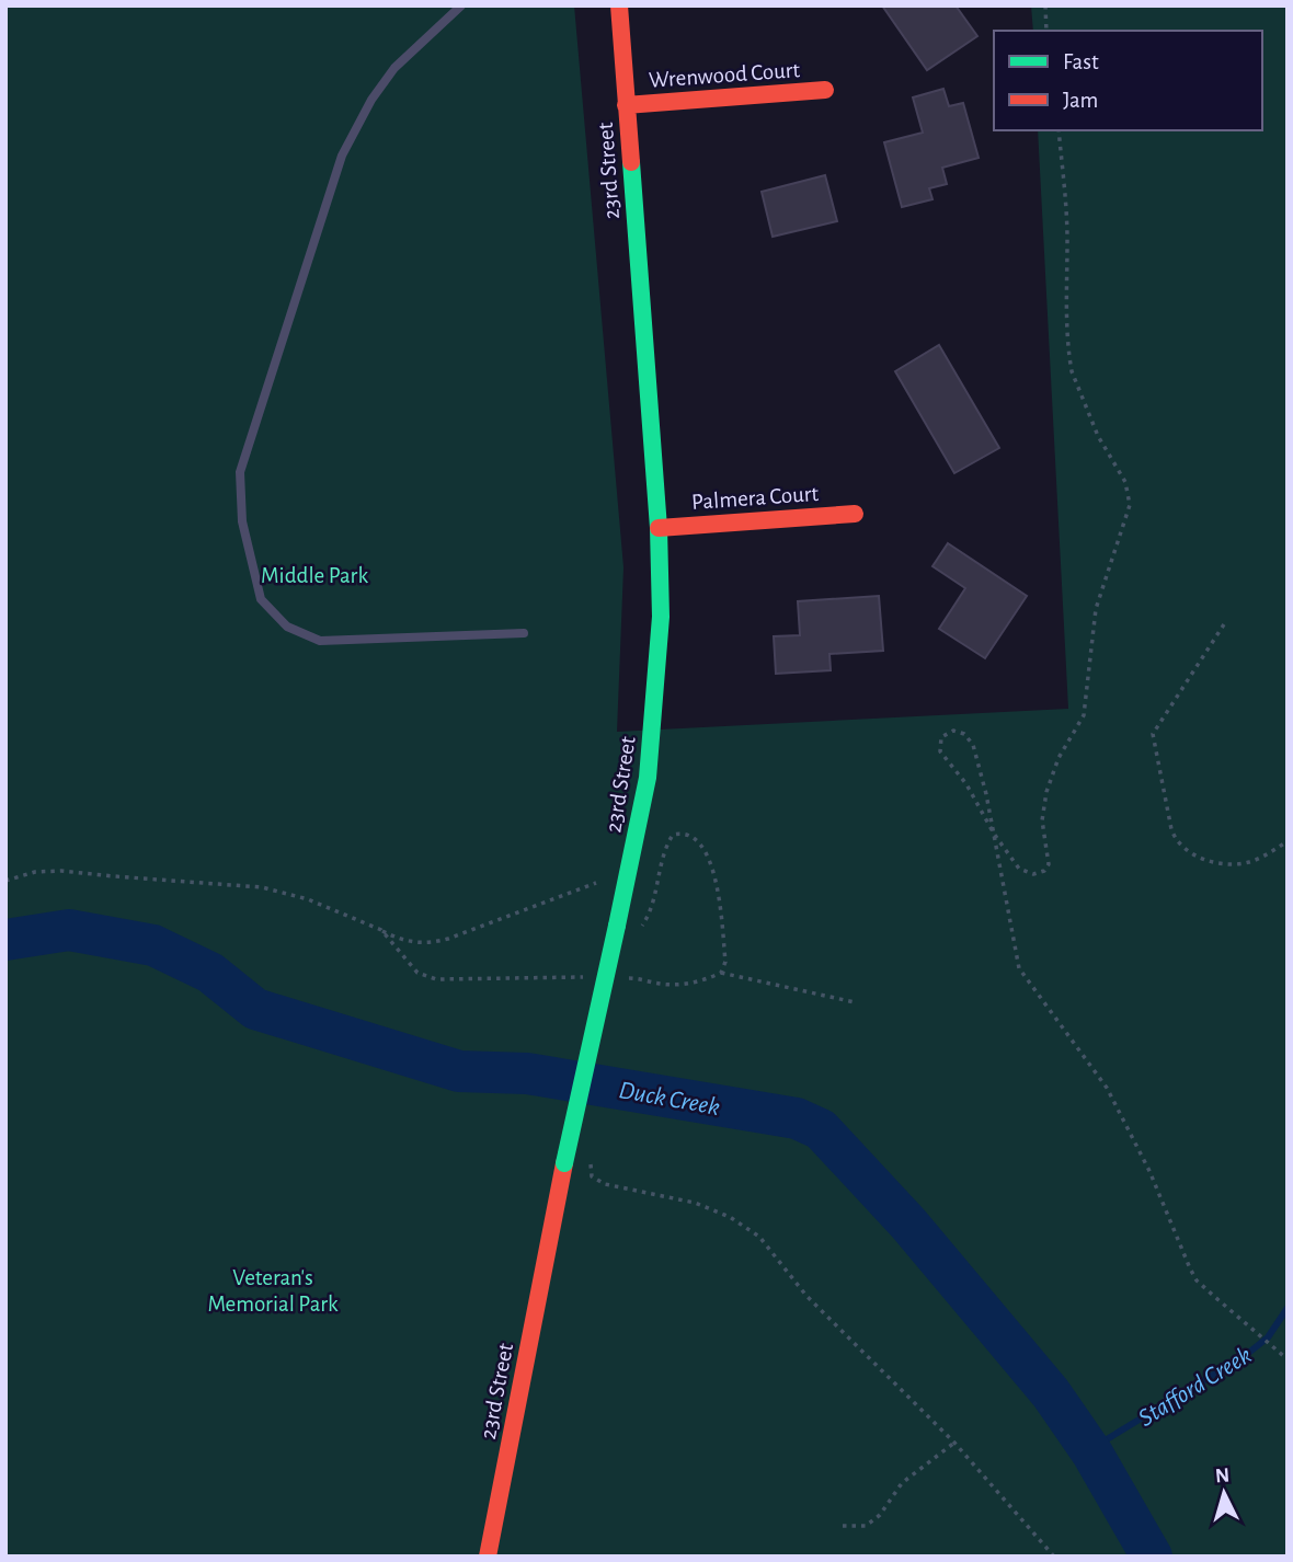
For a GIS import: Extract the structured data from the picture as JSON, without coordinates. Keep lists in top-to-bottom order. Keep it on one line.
{"streets":{"street":["Wrenwood Court","23rd Street","Palmera Court"]},"crossings":[["Wrenwood Court","23rd Street"],["23rd Street","Palmera Court"]],"water":["Duck Creek","Stafford Creek"],"parks":["Middle Park","Veteran's Memorial Park"],"legend":["Fast","Jam"],"north":"top"}
